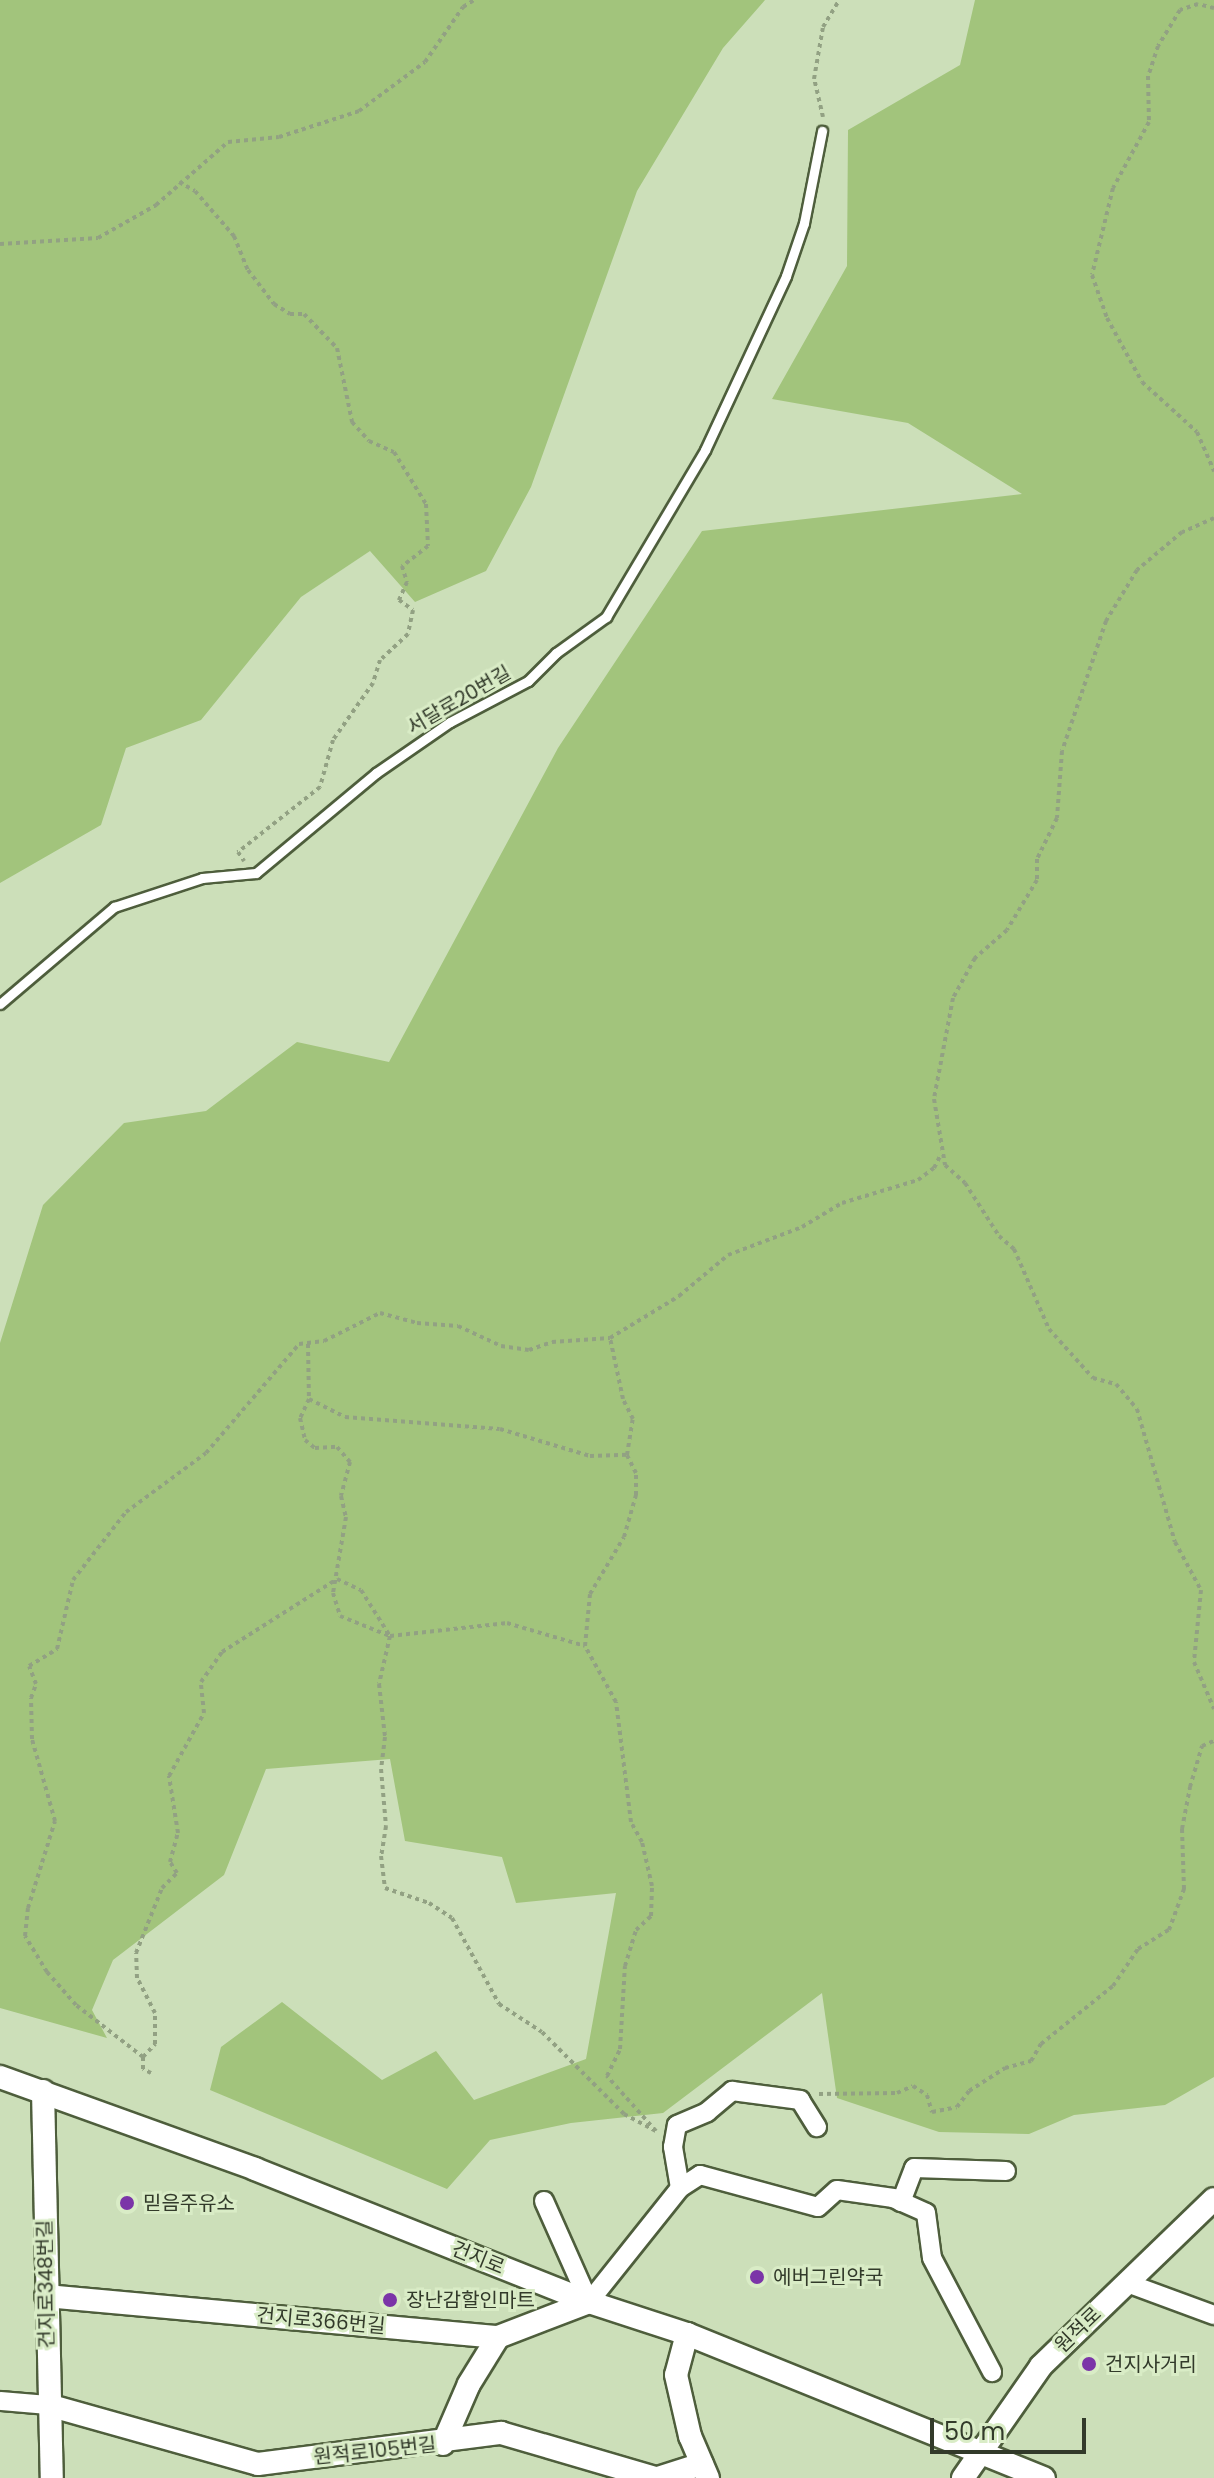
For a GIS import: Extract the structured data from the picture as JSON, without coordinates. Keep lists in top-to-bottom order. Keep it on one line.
{"streets":{"street":["건지로","건지로348번길","건지로366번길","원적로","원적로105번길"],"lane":["서달로20번길"]},"crossings":[["건지로","건지로348번길"],["건지로","건지로366번길"],["건지로","원적로"],["건지로348번길","건지로366번길"],["건지로348번길","원적로105번길"]],"places":["믿음주유소","에버그린약국","장난감할인마트","건지사거리"],"scale_bar":"50 m"}
